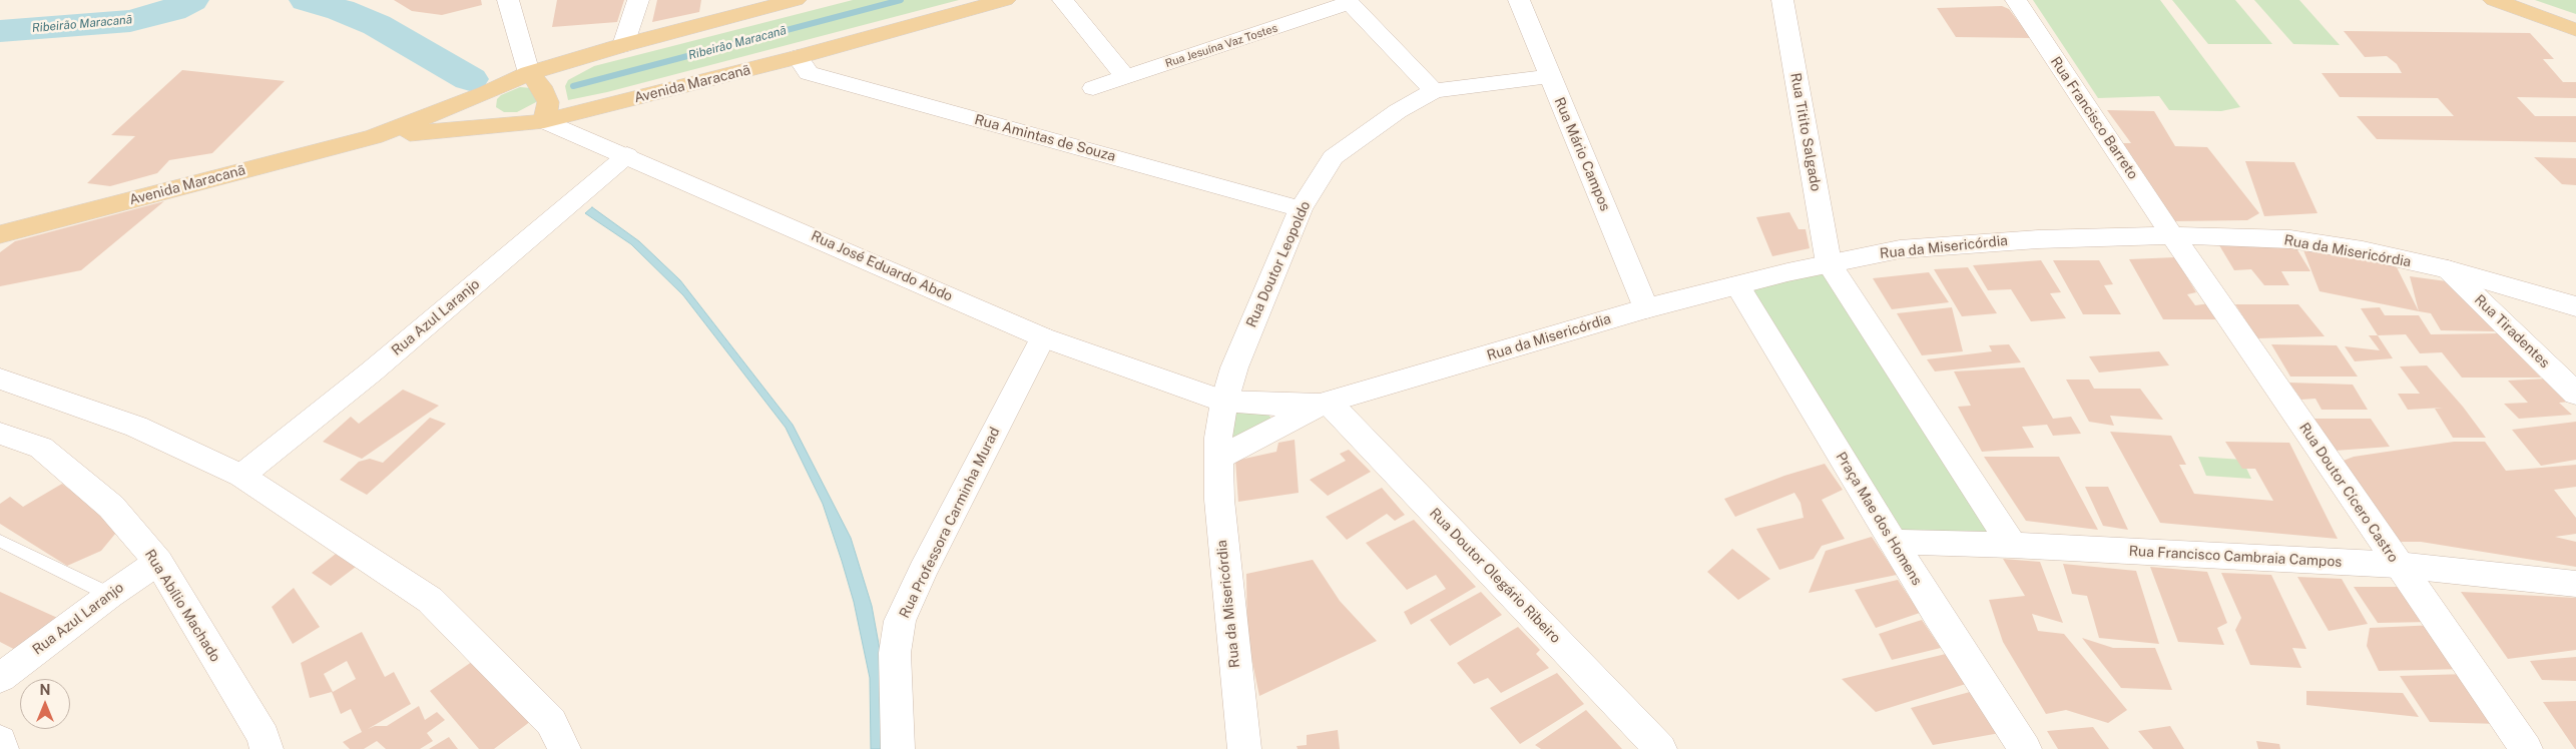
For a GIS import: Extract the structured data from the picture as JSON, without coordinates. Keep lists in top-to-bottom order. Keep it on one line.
{"streets":{"main road":["Avenida Maracanã"],"street":["Rua Jesuína Vaz Tostes","Rua Francisco Barreto","Rua Titito Salgado","Rua Amintas de Souza","Rua Mário Campos","Rua da Misericórdia","Rua Doutor Leopoldo","Rua José Eduardo Abdo","Rua Azul Laranjo","Rua Tiradentes","Rua Doutor Cícero Castro","Praça Mae dos Homens","Rua Professora Carminha Murad","Rua Francisco Cambraia Campos","Rua Doutor Olegário Ribeiro","Rua Abílio Machado"]},"crossings":[["Avenida Maracanã","Rua Amintas de Souza"],["Avenida Maracanã","Rua José Eduardo Abdo"],["Rua Francisco Barreto","Rua da Misericórdia"],["Rua Francisco Barreto","Rua Doutor Cícero Castro"],["Rua Titito Salgado","Rua da Misericórdia"],["Rua Amintas de Souza","Rua Doutor Leopoldo"],["Rua Mário Campos","Rua da Misericórdia"],["Rua Mário Campos","Rua Doutor Leopoldo"],["Rua da Misericórdia","Rua Doutor Leopoldo"],["Rua da Misericórdia","Rua José Eduardo Abdo"],["Rua da Misericórdia","Rua Tiradentes"],["Rua da Misericórdia","Rua Doutor Cícero Castro"],["Rua da Misericórdia","Praça Mae dos Homens"],["Rua da Misericórdia","Rua Doutor Olegário Ribeiro"],["Rua Doutor Leopoldo","Rua José Eduardo Abdo"],["Rua José Eduardo Abdo","Rua Azul Laranjo"],["Rua José Eduardo Abdo","Rua Professora Carminha Murad"],["Rua Azul Laranjo","Rua Abílio Machado"],["Rua Doutor Cícero Castro","Rua Francisco Cambraia Campos"],["Praça Mae dos Homens","Rua Francisco Cambraia Campos"]],"water":["Ribeirão Maracanã"],"north":"top"}
